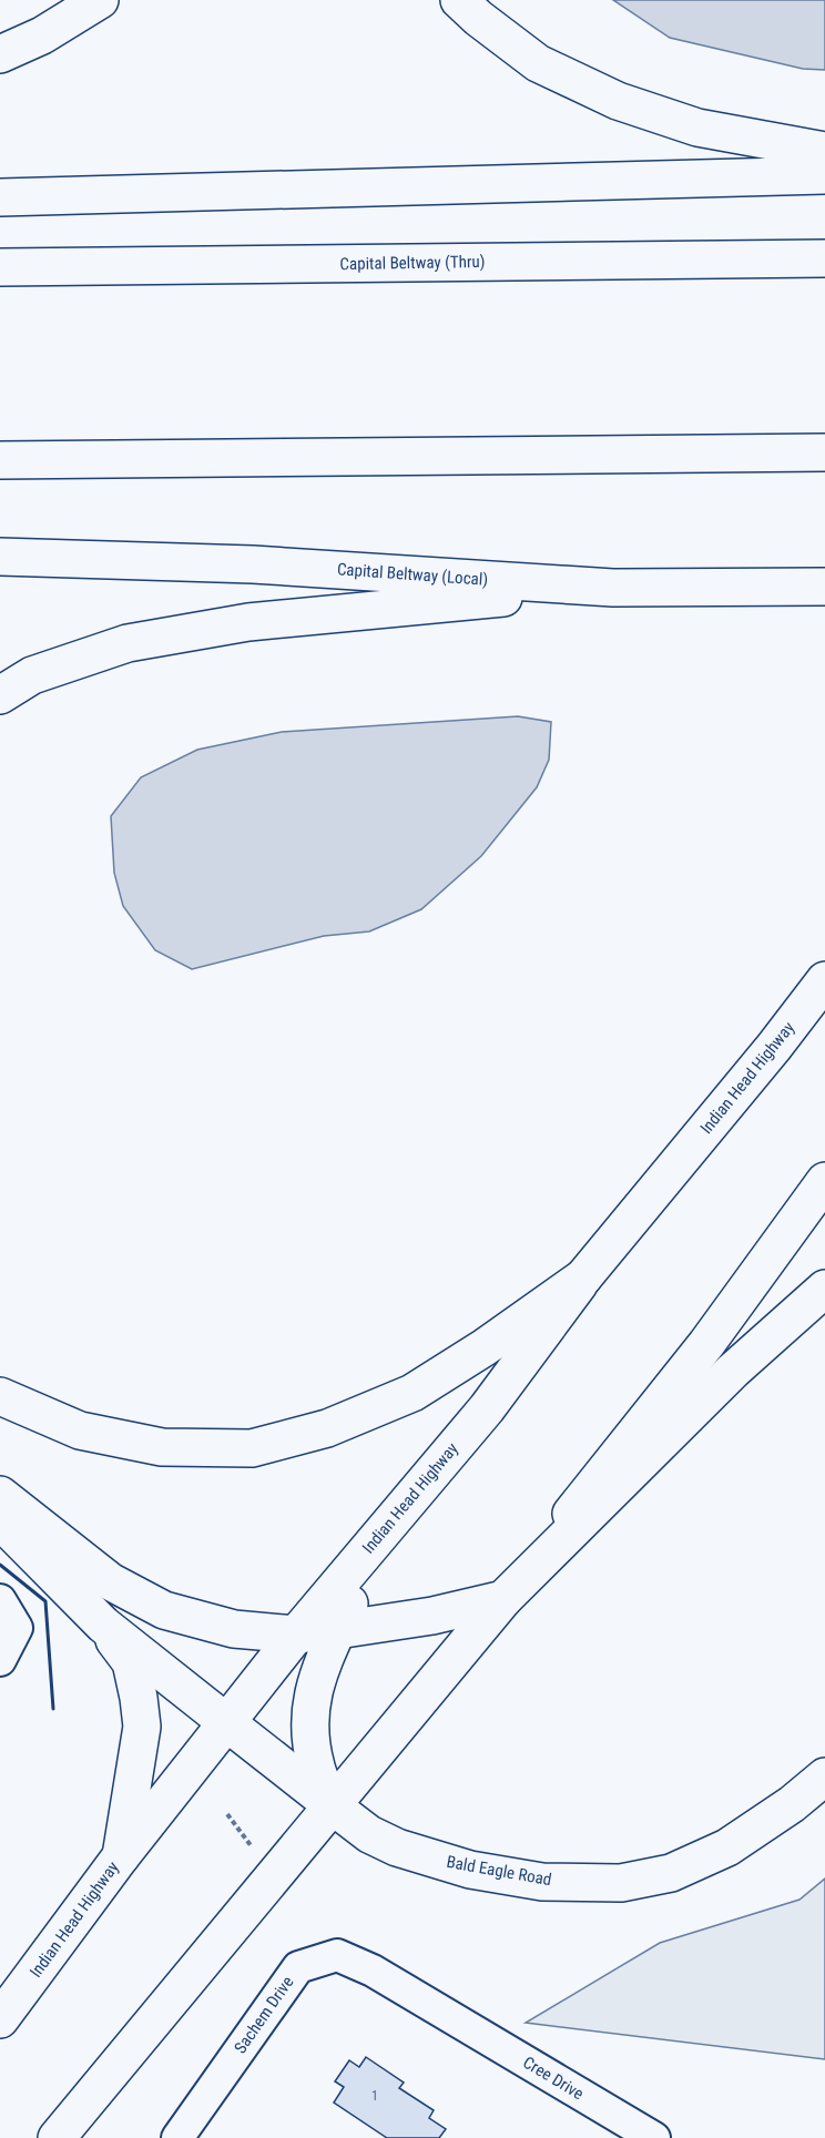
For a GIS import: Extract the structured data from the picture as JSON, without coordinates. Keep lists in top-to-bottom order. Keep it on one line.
{"streets":{"main road":["Capital Beltway (Thru)","Capital Beltway (Local)","Indian Head Highway","Bald Eagle Road"],"street":["Sachem Drive","Cree Drive"]},"crossings":[["Indian Head Highway","Bald Eagle Road"],["Sachem Drive","Cree Drive"]],"house_numbers":["1"]}
